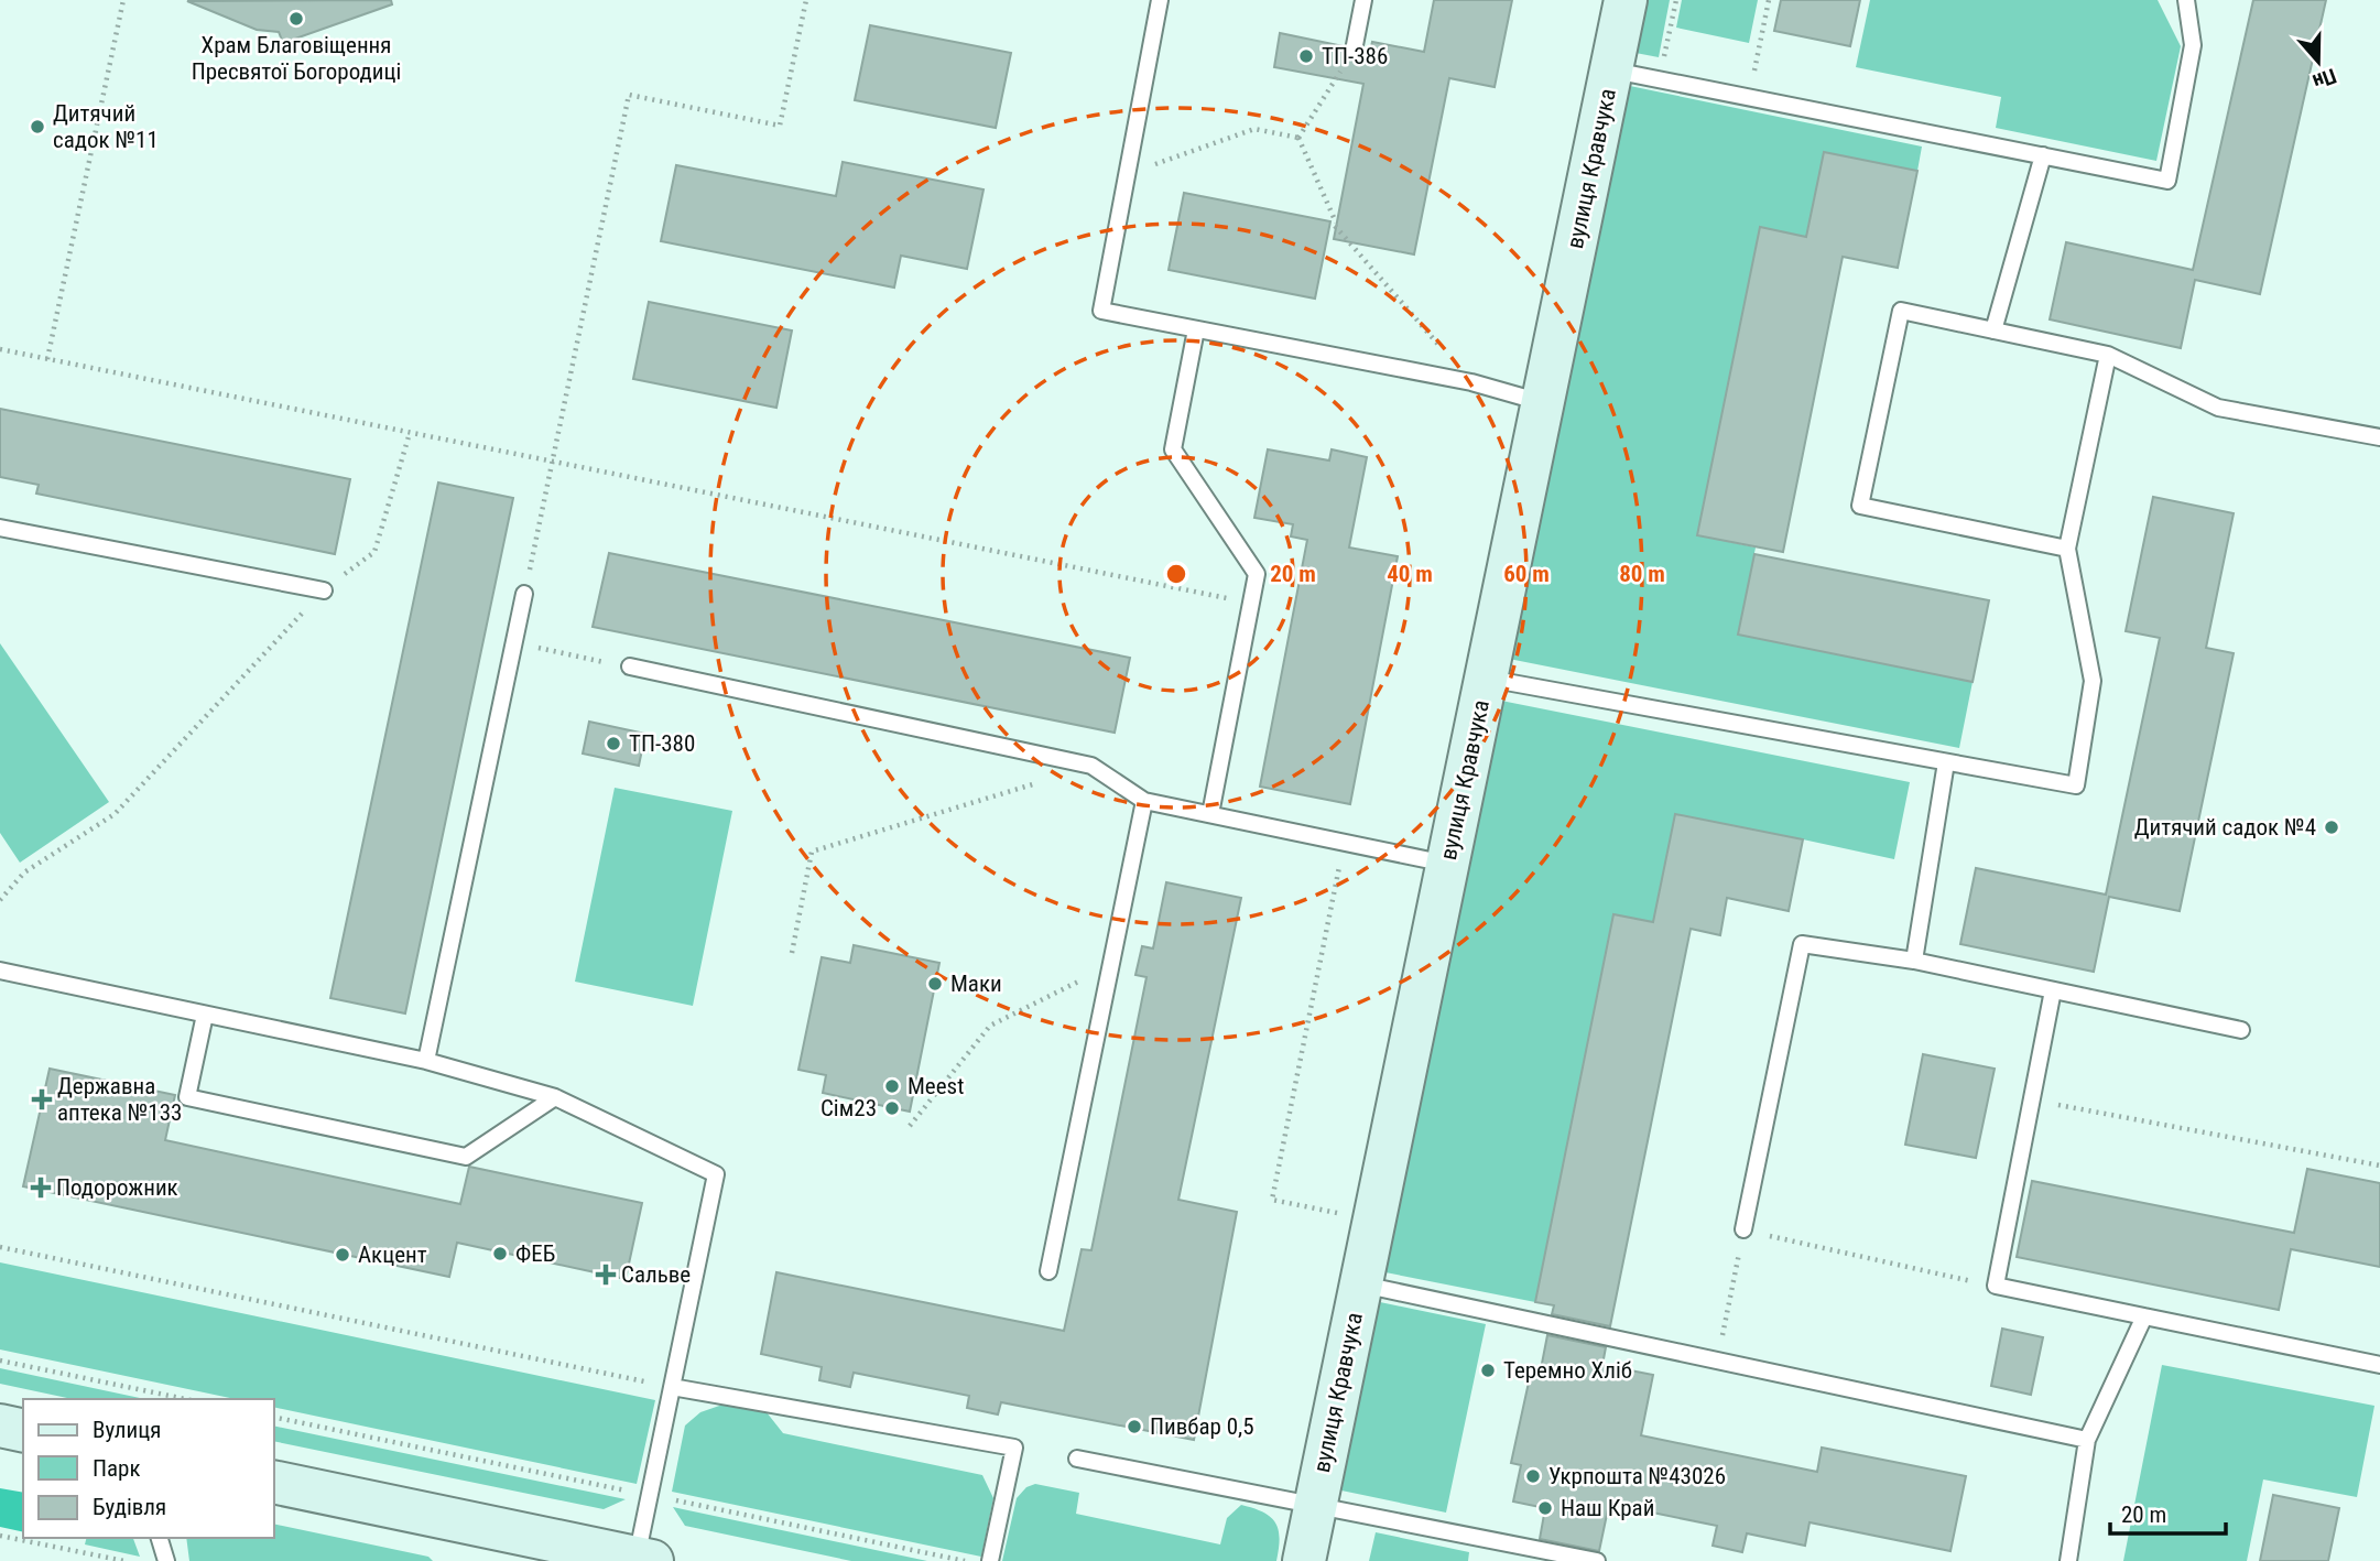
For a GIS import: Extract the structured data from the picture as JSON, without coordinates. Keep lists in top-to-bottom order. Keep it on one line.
{"streets":{"street":["вулиця Кравчука"]},"places":{"other":["Храм Благовіщення Пресвятої Богородиці","ТП-386","Дитячий садок №11","ТП-380","Дитячий садок №4","Маки","Meest","Сім23","ФЕБ","Акцент","Теремно Хліб","Пивбар 0,5","Укрпошта №43026","Наш Край"],"health":["Державна аптека №133","Подорожник","Сальве"]},"legend":["Вулиця","Парк","Будівля"],"scale_bar":"20 m","north":"bottom","rings":["20 m","40 m","60 m","80 m"]}
